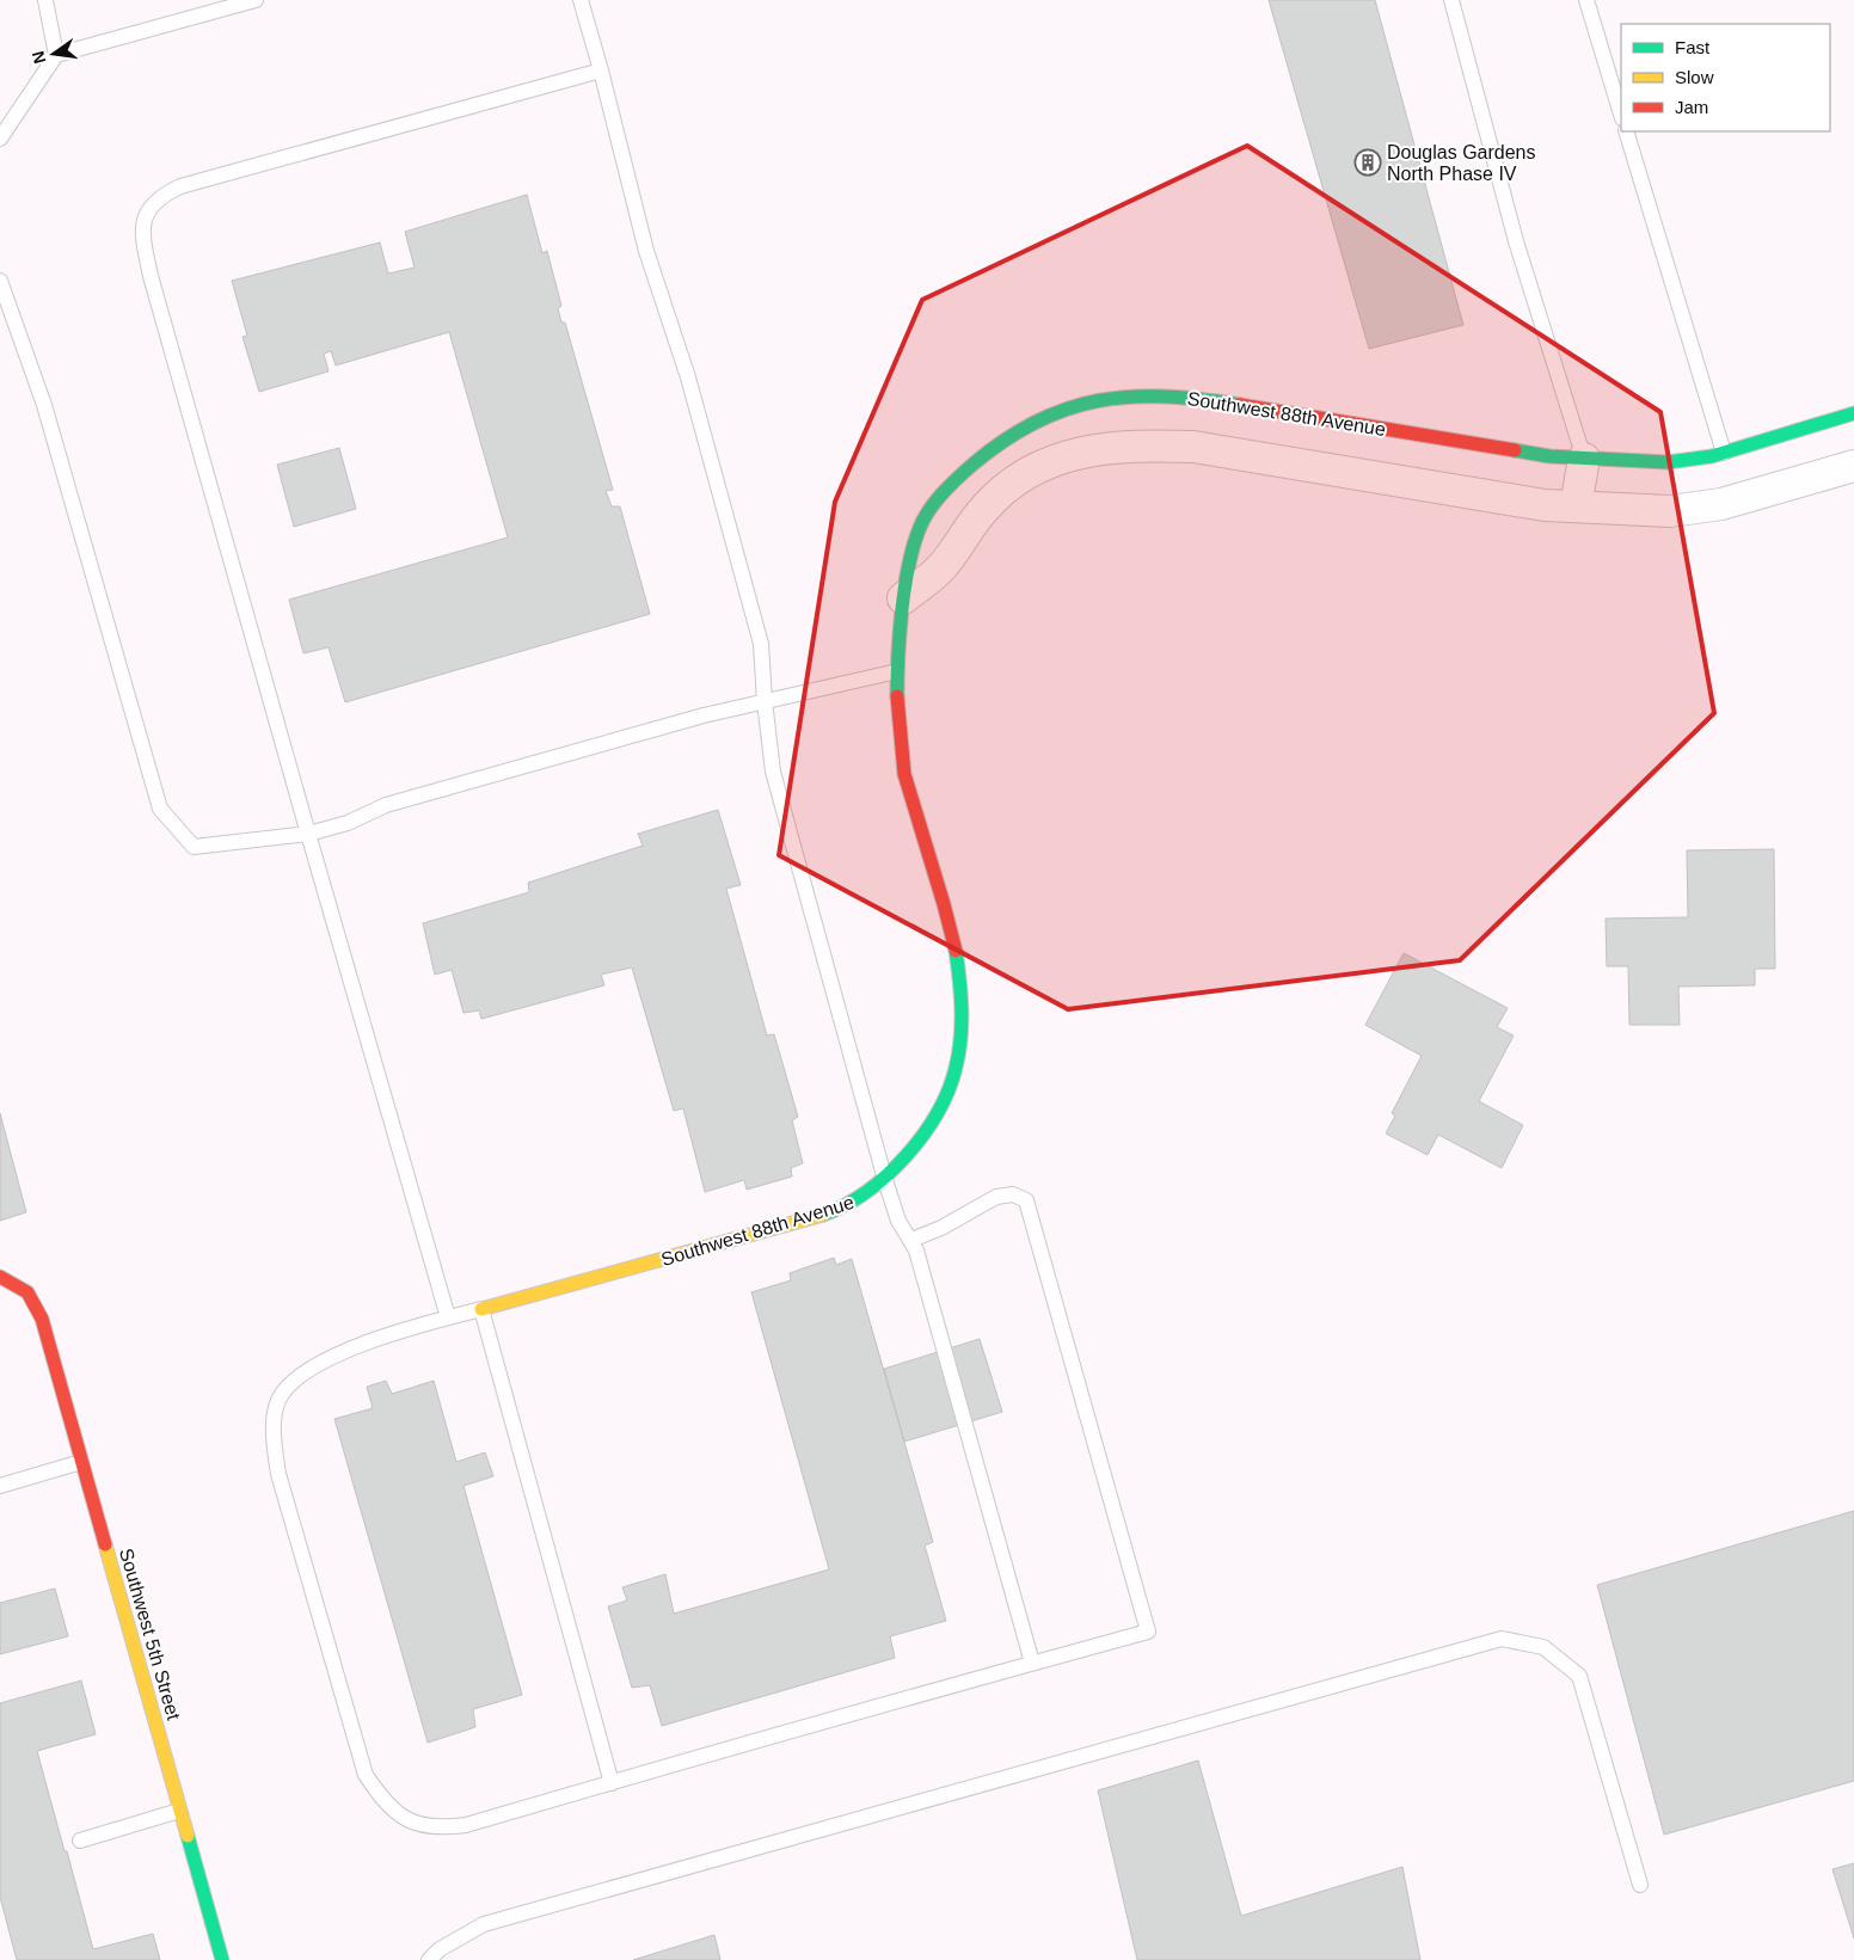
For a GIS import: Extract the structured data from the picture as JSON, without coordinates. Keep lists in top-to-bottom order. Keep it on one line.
{"streets":{"street":["Southwest 88th Avenue","Southwest 5th Street"]},"places":{"building":["Douglas Gardens North Phase IV"]},"legend":["Fast","Slow","Jam"],"north":"left"}
